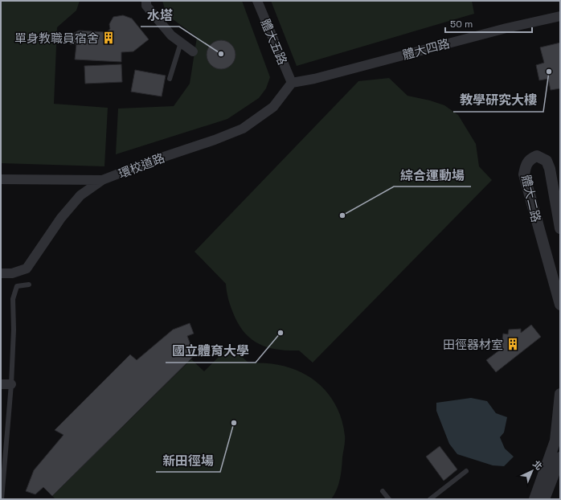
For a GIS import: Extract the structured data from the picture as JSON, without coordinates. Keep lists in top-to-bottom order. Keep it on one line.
{"streets":{"street":["體大五路","體大四路","環校道路","體大二路"]},"crossings":[["體大五路","體大四路"],["體大五路","環校道路"],["體大四路","環校道路"]],"places":{"building":["單身教職員宿舍","田徑器材室"],"other":["水塔","教學研究大樓","綜合運動場","國立體育大學","新田徑場"]},"scale_bar":"50 m","north":"top right"}
